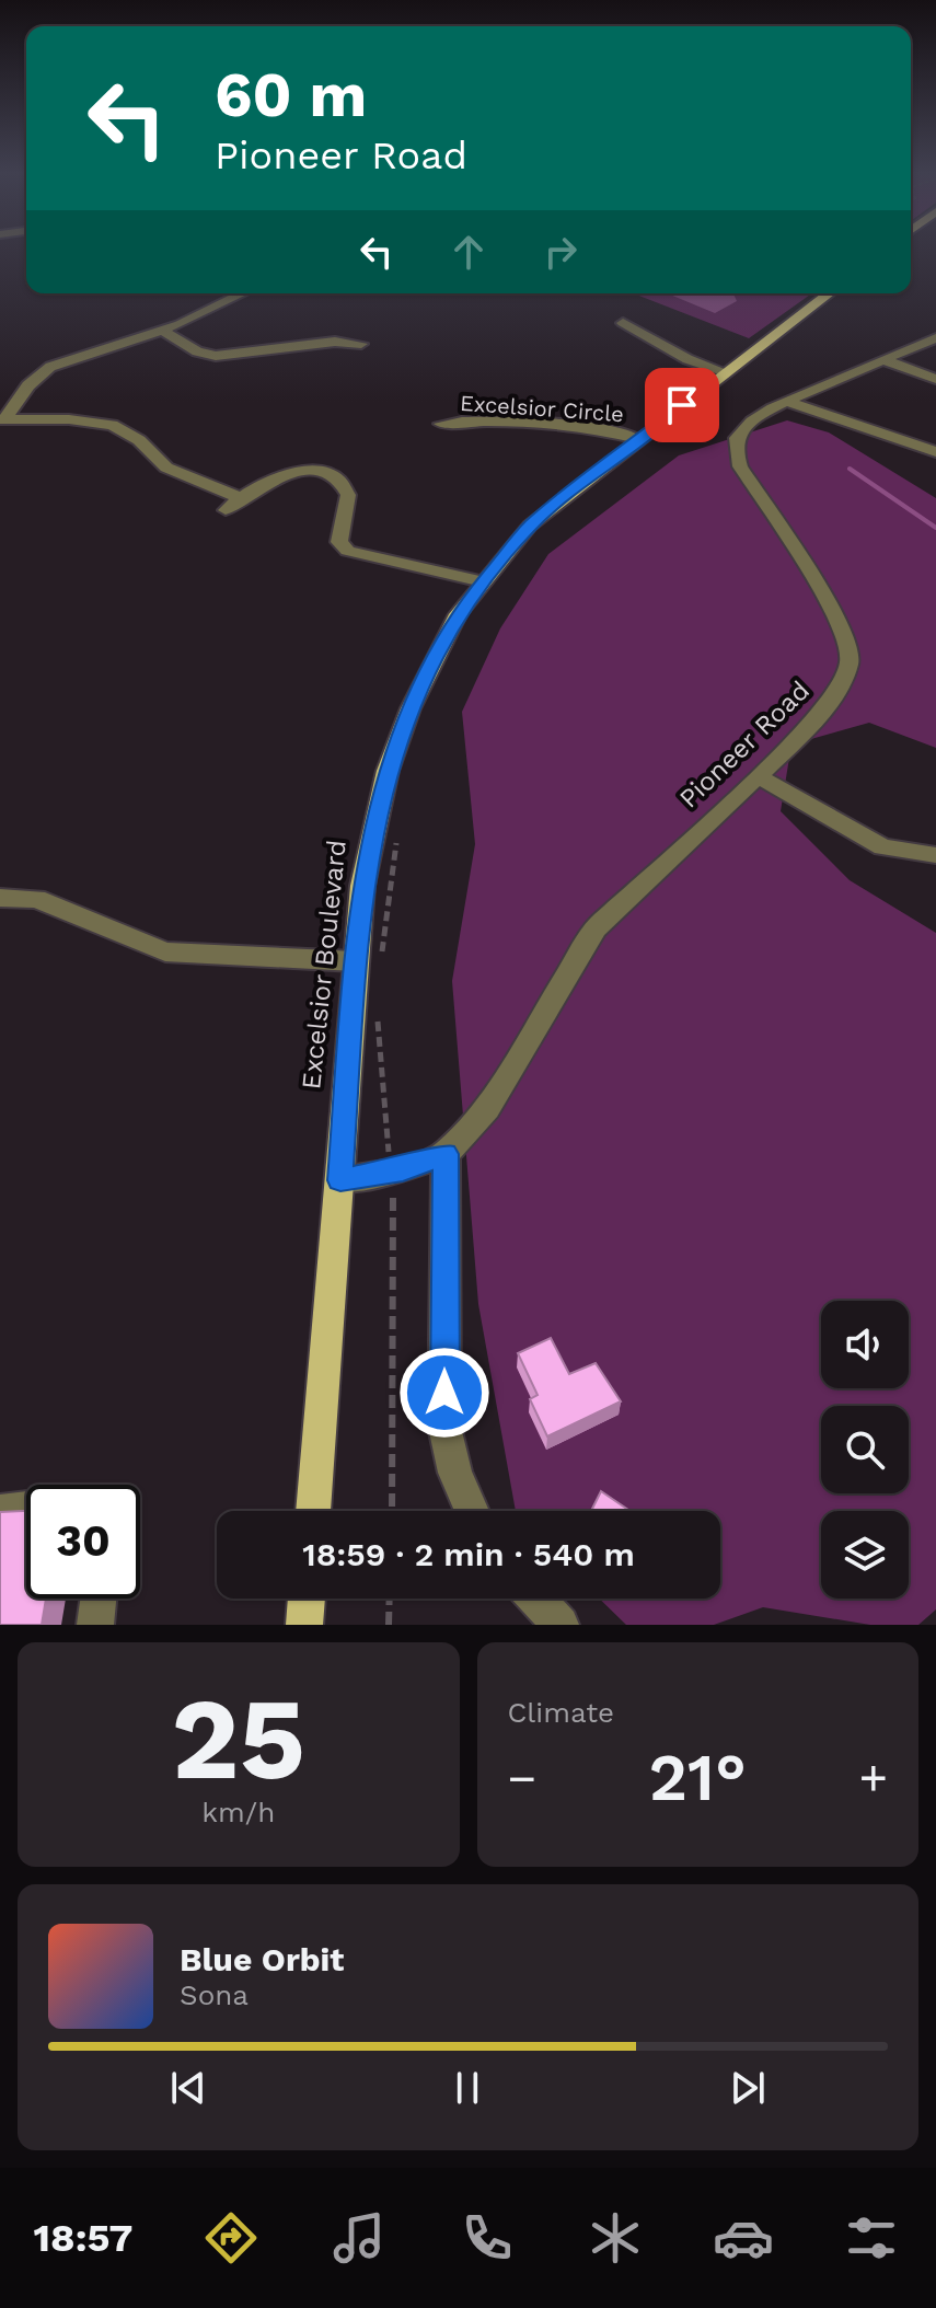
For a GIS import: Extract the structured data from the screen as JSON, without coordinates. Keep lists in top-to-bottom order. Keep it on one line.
{"streets":{"main road":["Excelsior Boulevard"],"street":["Excelsior Circle","Pioneer Road"]},"crossings":[["Excelsior Circle","Excelsior Boulevard"]],"page":{"turn":["60 m","Pioneer Road"],"limit":"30","trip":"18:59 · 2 min · 540 m","tile":[["25","km/h"],"Climate"],"heat":["−","21°","+"],"song":["Blue Orbit","Sona"],"tabs":"18:57"}}
